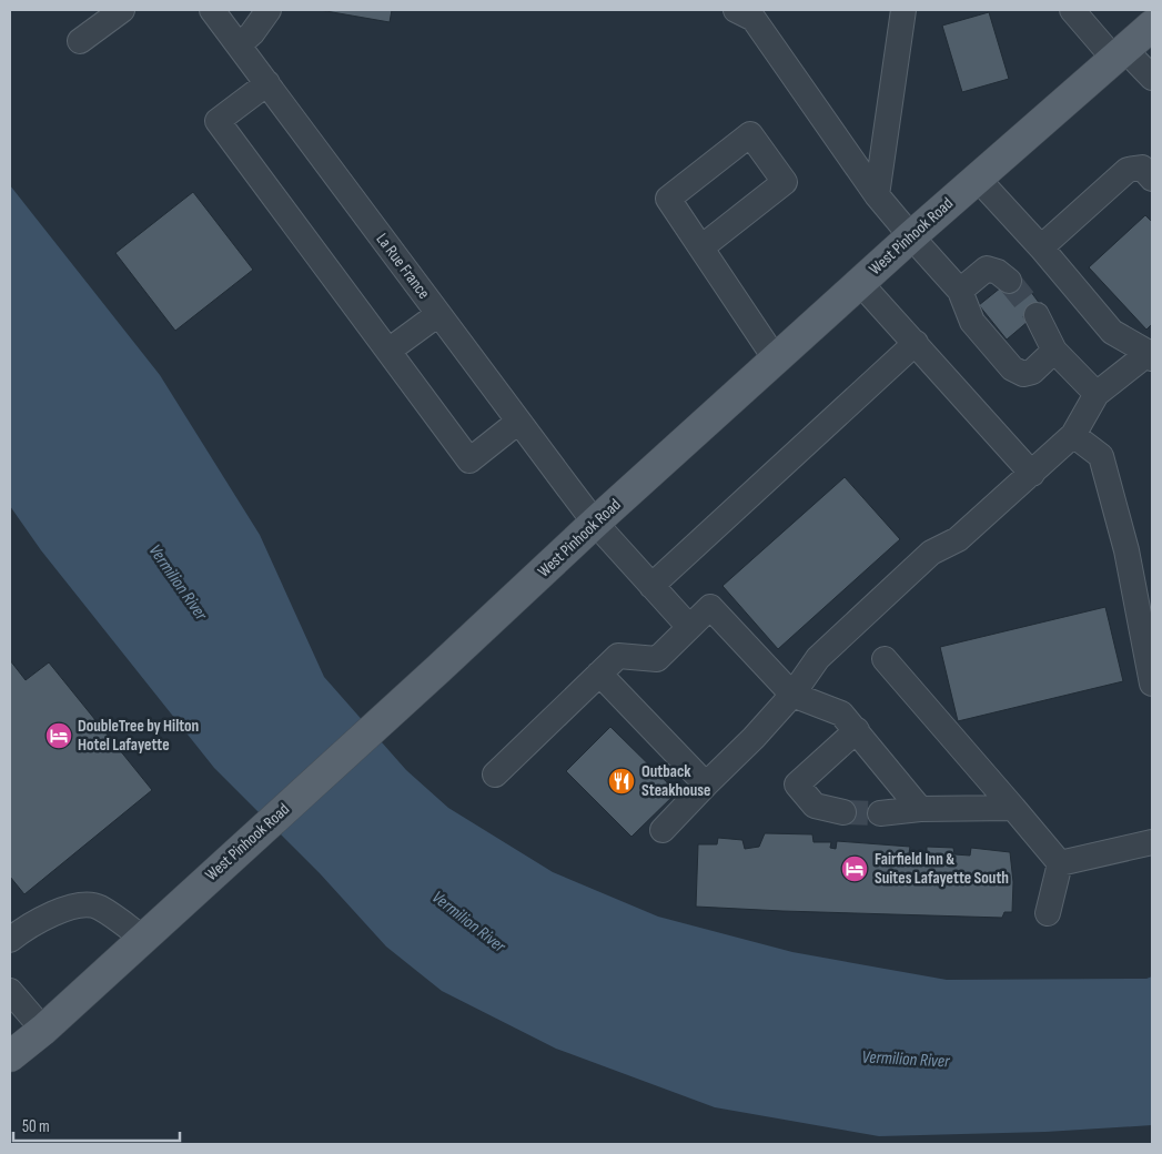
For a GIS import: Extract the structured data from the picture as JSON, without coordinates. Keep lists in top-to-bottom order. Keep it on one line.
{"streets":{"main road":["West Pinhook Road"],"street":["La Rue France"]},"crossings":[["West Pinhook Road","La Rue France"]],"water":["Vermilion River"],"places":{"hotel":["DoubleTree by Hilton Hotel Lafayette","Fairfield Inn & Suites Lafayette South"],"restaurant":["Outback Steakhouse"]},"scale_bar":"50 m"}
